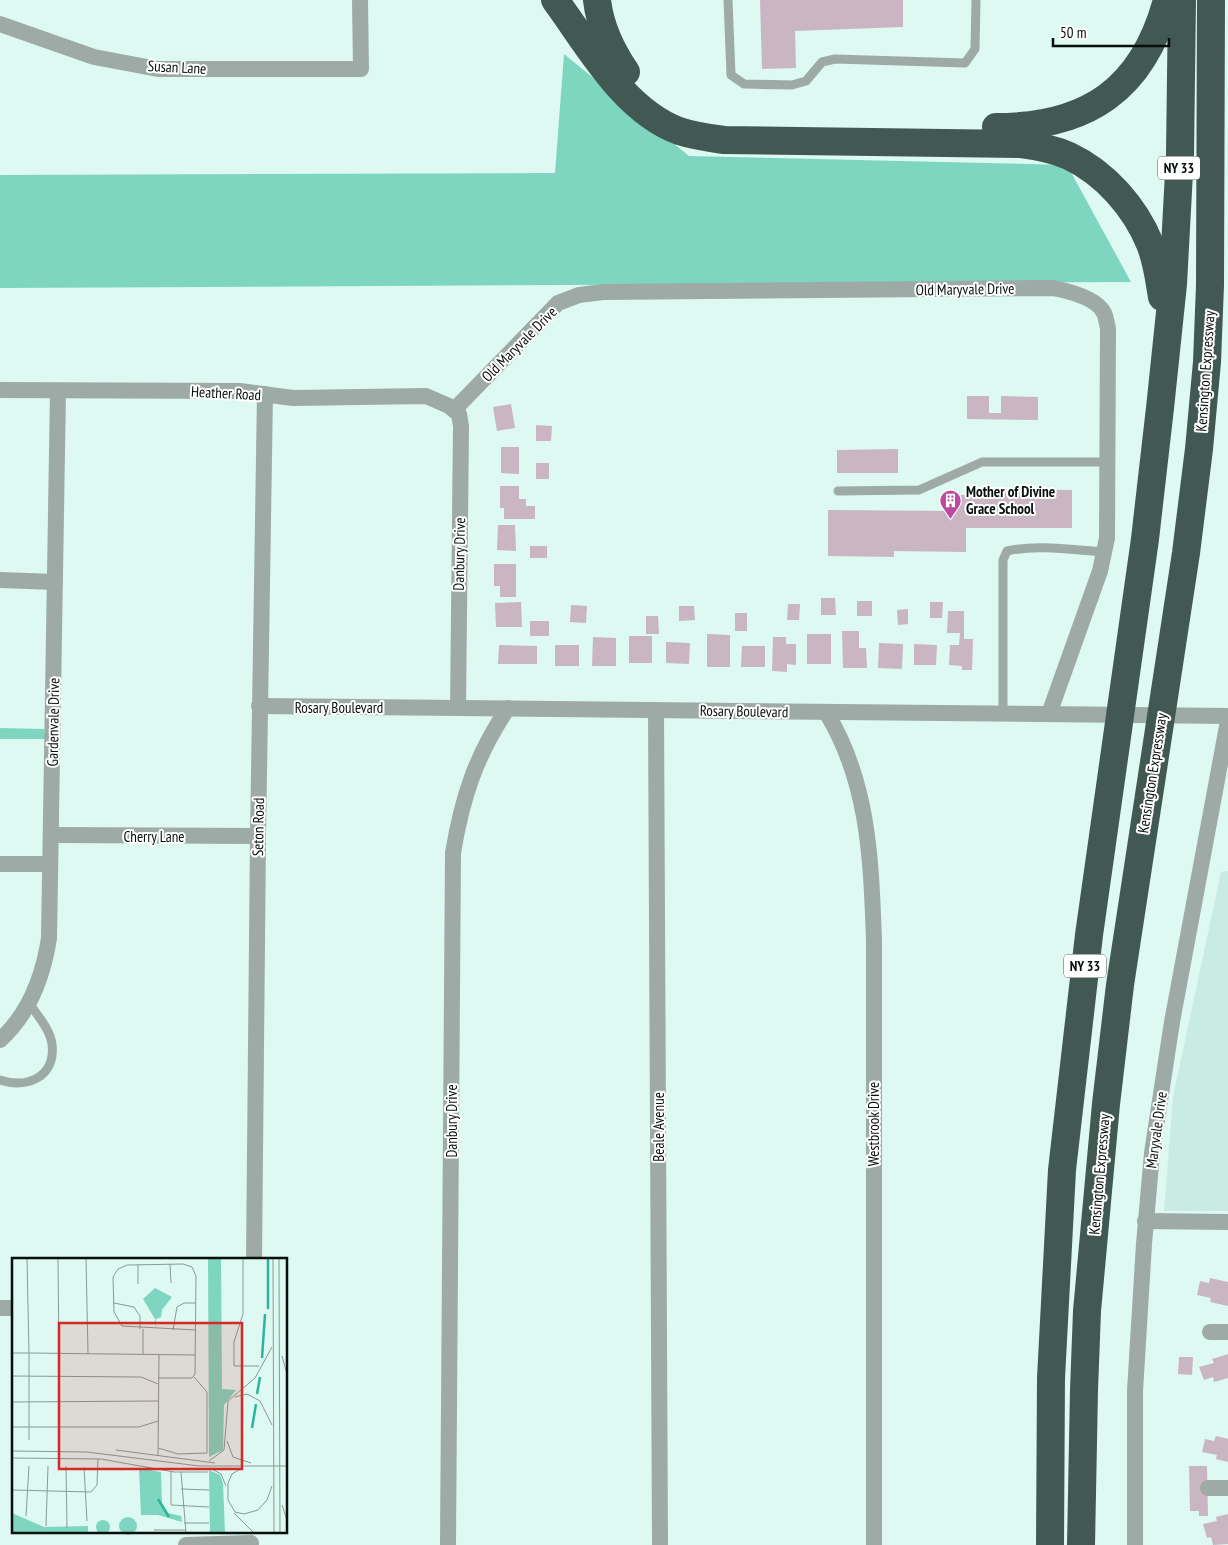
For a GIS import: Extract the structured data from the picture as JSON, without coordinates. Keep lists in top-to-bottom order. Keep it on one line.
{"streets":{"highway":["NY 33","Kensington Expressway"],"street":["Susan Lane","Old Maryvale Drive","Heather Road","Danbury Drive","Rosary Boulevard","Gardenvale Drive","Seton Road","Cherry Lane","Westbrook Drive","Beale Avenue","Maryvale Drive"]},"crossings":[["Old Maryvale Drive","Heather Road"],["Old Maryvale Drive","Danbury Drive"],["Old Maryvale Drive","Rosary Boulevard"],["Heather Road","Danbury Drive"],["Heather Road","Gardenvale Drive"],["Heather Road","Seton Road"],["Danbury Drive","Rosary Boulevard"],["Rosary Boulevard","Seton Road"],["Rosary Boulevard","Westbrook Drive"],["Rosary Boulevard","Beale Avenue"],["Gardenvale Drive","Cherry Lane"],["Seton Road","Cherry Lane"]],"places":{"building":["Mother of Divine Grace School"]},"scale_bar":"50 m"}
